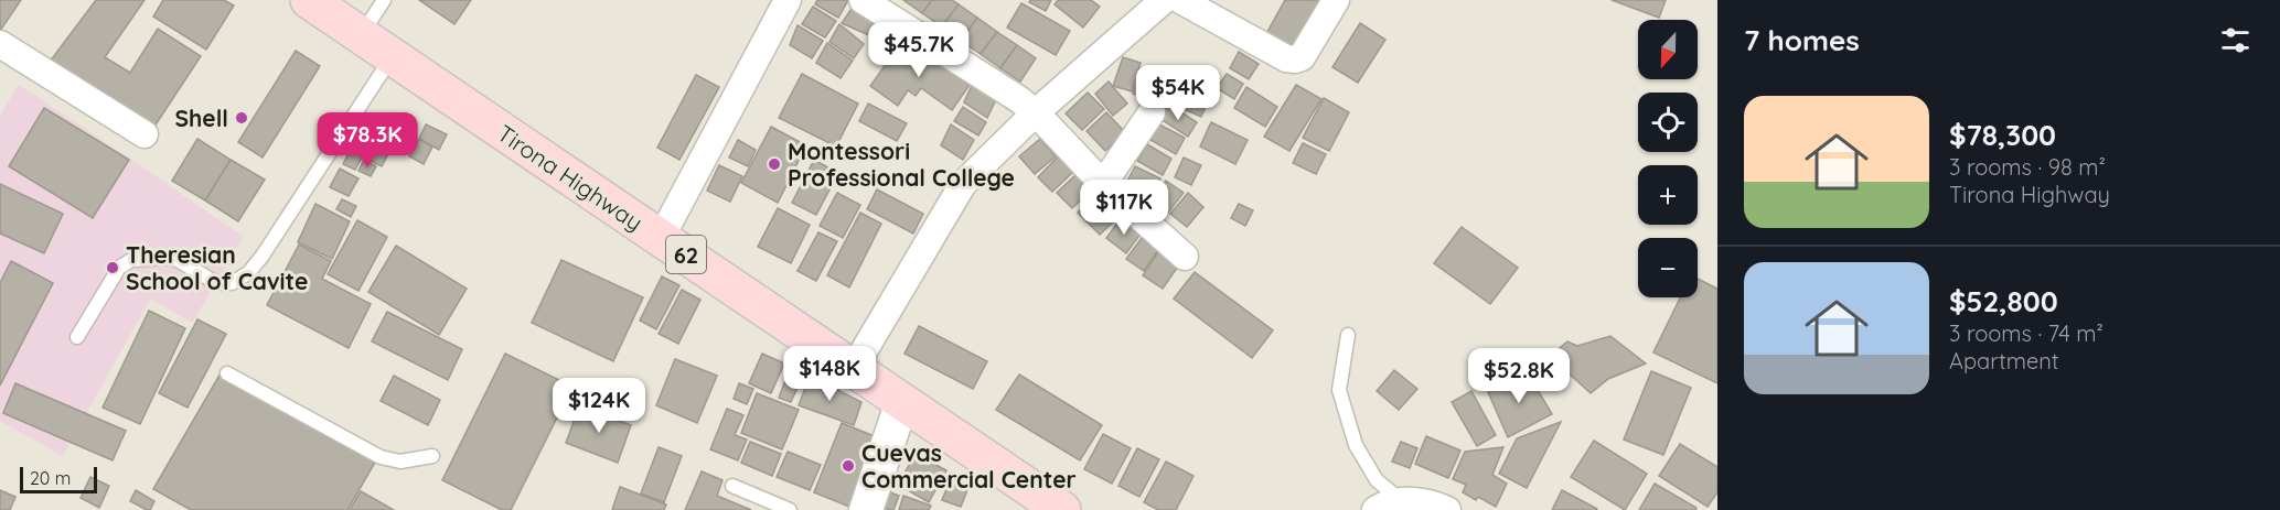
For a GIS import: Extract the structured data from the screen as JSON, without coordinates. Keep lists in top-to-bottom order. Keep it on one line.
{"streets":{"main road":["Tirona Highway","62"]},"places":["Shell","Montessori Professional College","Theresian School of Cavite","Cuevas Commercial Center"],"scale_bar":"20 m","north":"bottom","page":{"heading":"7 homes","map_buttons":["+","−"],"price":["$45.7K","$54K","$78.3K","$117K","$148K","$52.8K","$124K"],"list":[{"name":"$78,300","note":"3 rooms · 98 m² · Tirona Highway"},{"name":"$52,800","note":"3 rooms · 74 m² · Apartment"}],"scale":"20 m"}}
